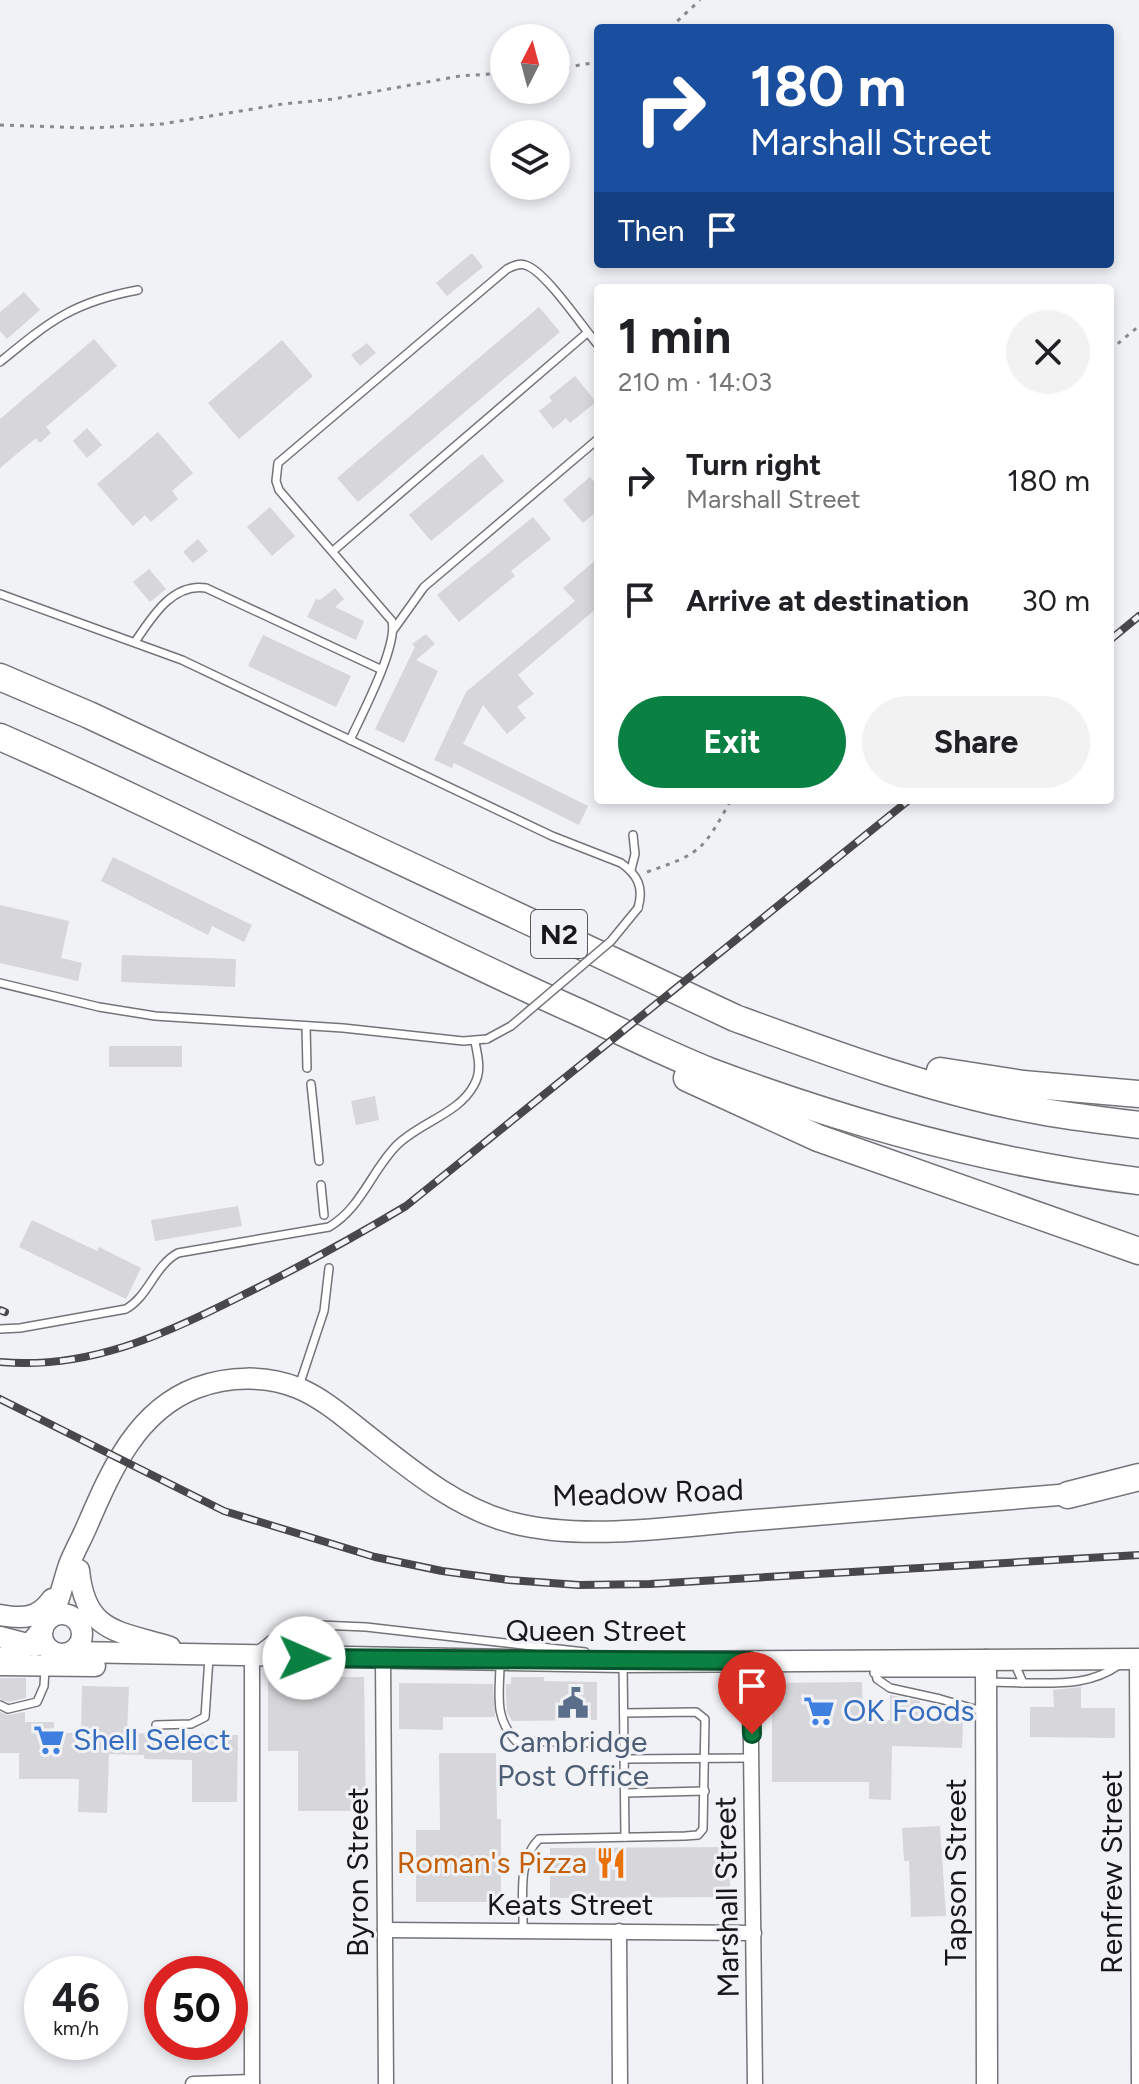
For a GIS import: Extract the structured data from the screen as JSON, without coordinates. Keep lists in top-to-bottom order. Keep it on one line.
{"streets":{"highway":["N2"],"main road":["Meadow Road","Queen Street","Tapson Street"],"street":["Byron Street","Renfrew Street","Marshall Street","Keats Street"]},"crossings":[["Meadow Road","Queen Street"],["Queen Street","Byron Street"],["Queen Street","Tapson Street"],["Queen Street","Renfrew Street"],["Queen Street","Marshall Street"],["Byron Street","Keats Street"],["Marshall Street","Keats Street"]],"places":{"public building":["Cambridge Post Office"],"supermarket":["OK Foods","Shell Select"],"restaurant":["Roman's Pizza"]},"north":"top","page":{"turn":["180 m","Marshall Street"],"then":"Then","heading":["1 min","210 m · 14:03"],"list":[{"name":"Turn right","note":"Marshall Street","value":"180 m"},{"name":"Arrive at destination","value":"30 m"}],"buttons":["Exit","Share"],"speed":"46 km/h","limit":"50"}}
